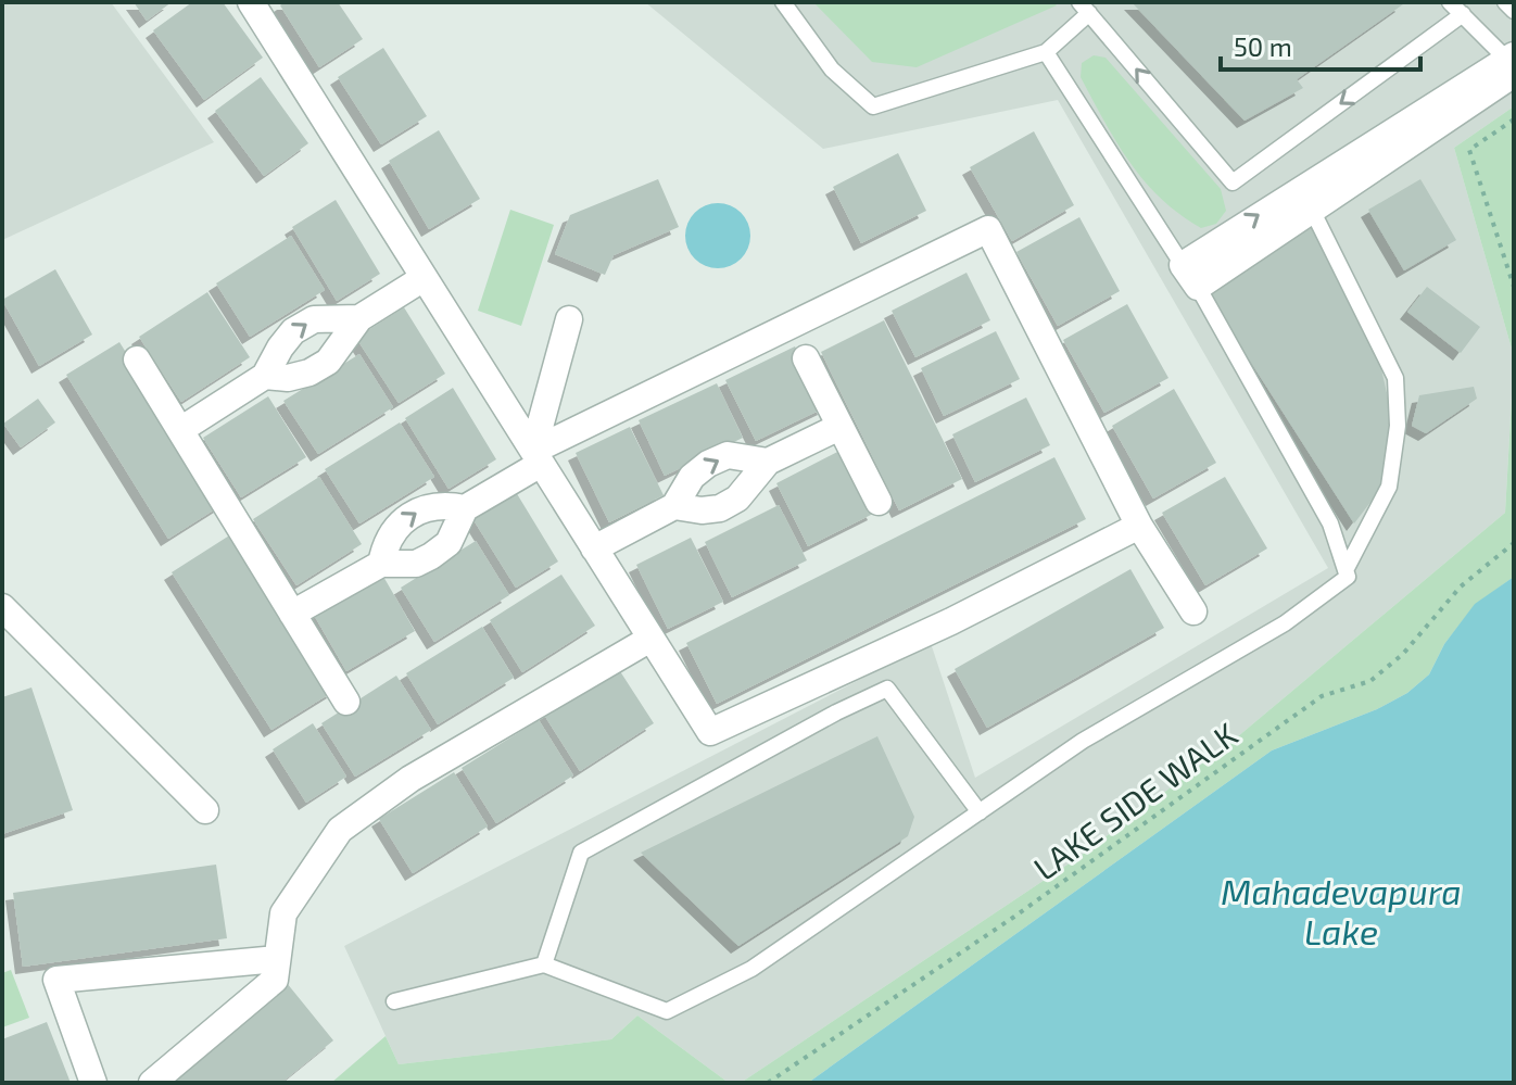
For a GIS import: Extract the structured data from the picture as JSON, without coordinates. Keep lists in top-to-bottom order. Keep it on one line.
{"streets":{"path":["LAKE SIDE WALK"]},"water":["Mahadevapura Lake"],"scale_bar":"50 m"}
